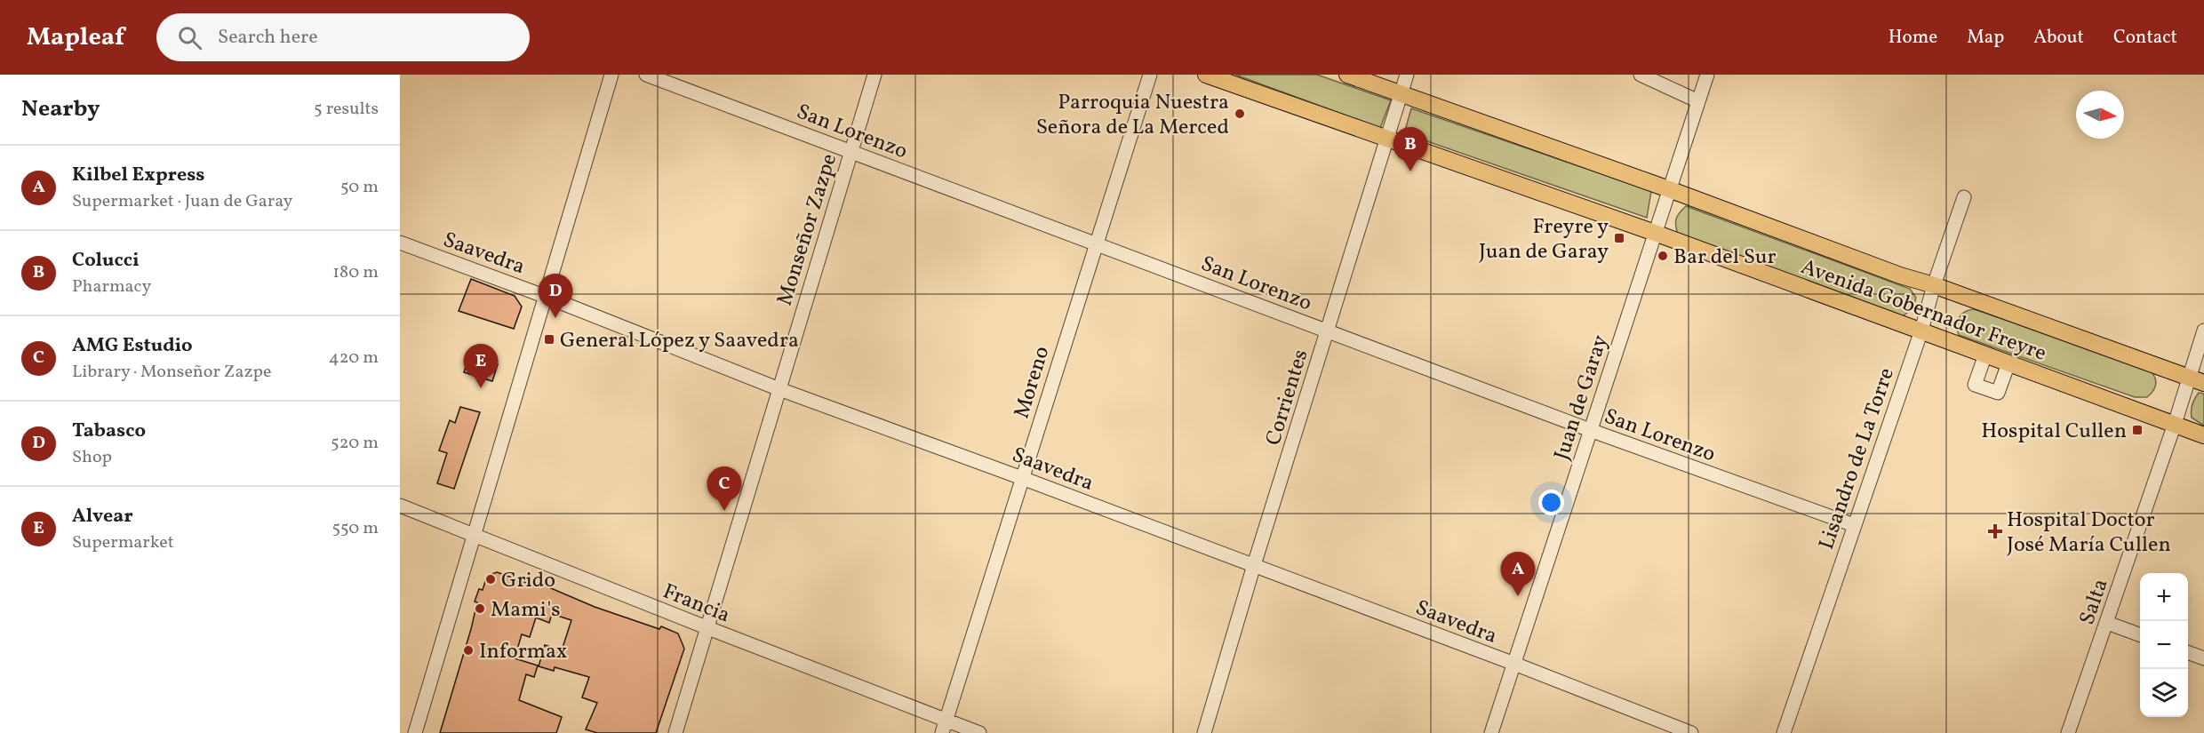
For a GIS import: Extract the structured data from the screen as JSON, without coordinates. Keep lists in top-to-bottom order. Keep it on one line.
{"streets":{"main road":["Avenida Gobernador Freyre"],"street":["San Lorenzo","Monseñor Zazpe","Saavedra","Moreno","Corrientes","Juan de Garay","Lisandro de La Torre","Salta","Francia"]},"crossings":[["San Lorenzo","Monseñor Zazpe"],["San Lorenzo","Moreno"],["San Lorenzo","Corrientes"],["San Lorenzo","Juan de Garay"],["San Lorenzo","Lisandro de La Torre"],["Monseñor Zazpe","Saavedra"],["Monseñor Zazpe","Francia"],["Saavedra","Moreno"],["Saavedra","Corrientes"],["Saavedra","Juan de Garay"],["Avenida Gobernador Freyre","Corrientes"],["Avenida Gobernador Freyre","Juan de Garay"],["Avenida Gobernador Freyre","Lisandro de La Torre"],["Avenida Gobernador Freyre","Salta"],["Moreno","Francia"]],"places":{"other":["Parroquia Nuestra Señora de La Merced","Bar del Sur","Grido","Mami's","Informax"],"transit":["Freyre y Juan de Garay","General López y Saavedra","Hospital Cullen"],"health":["Hospital Doctor José María Cullen"]},"north":"right","page":{"header":"Mapleaf","search":"Search here","nav":["Home","Map","About","Contact"],"heading":["Nearby","5 results"],"pins":["B","D","E","C","A"],"list":[{"mark":"A","name":"Kilbel Express","note":"Supermarket · Juan de Garay","value":"50 m"},{"mark":"B","name":"Colucci","note":"Pharmacy","value":"180 m"},{"mark":"C","name":"AMG Estudio","note":"Library · Monseñor Zazpe","value":"420 m"},{"mark":"D","name":"Tabasco","note":"Shop","value":"520 m"},{"mark":"E","name":"Alvear","note":"Supermarket","value":"550 m"}],"map_buttons":["+","−"]}}
